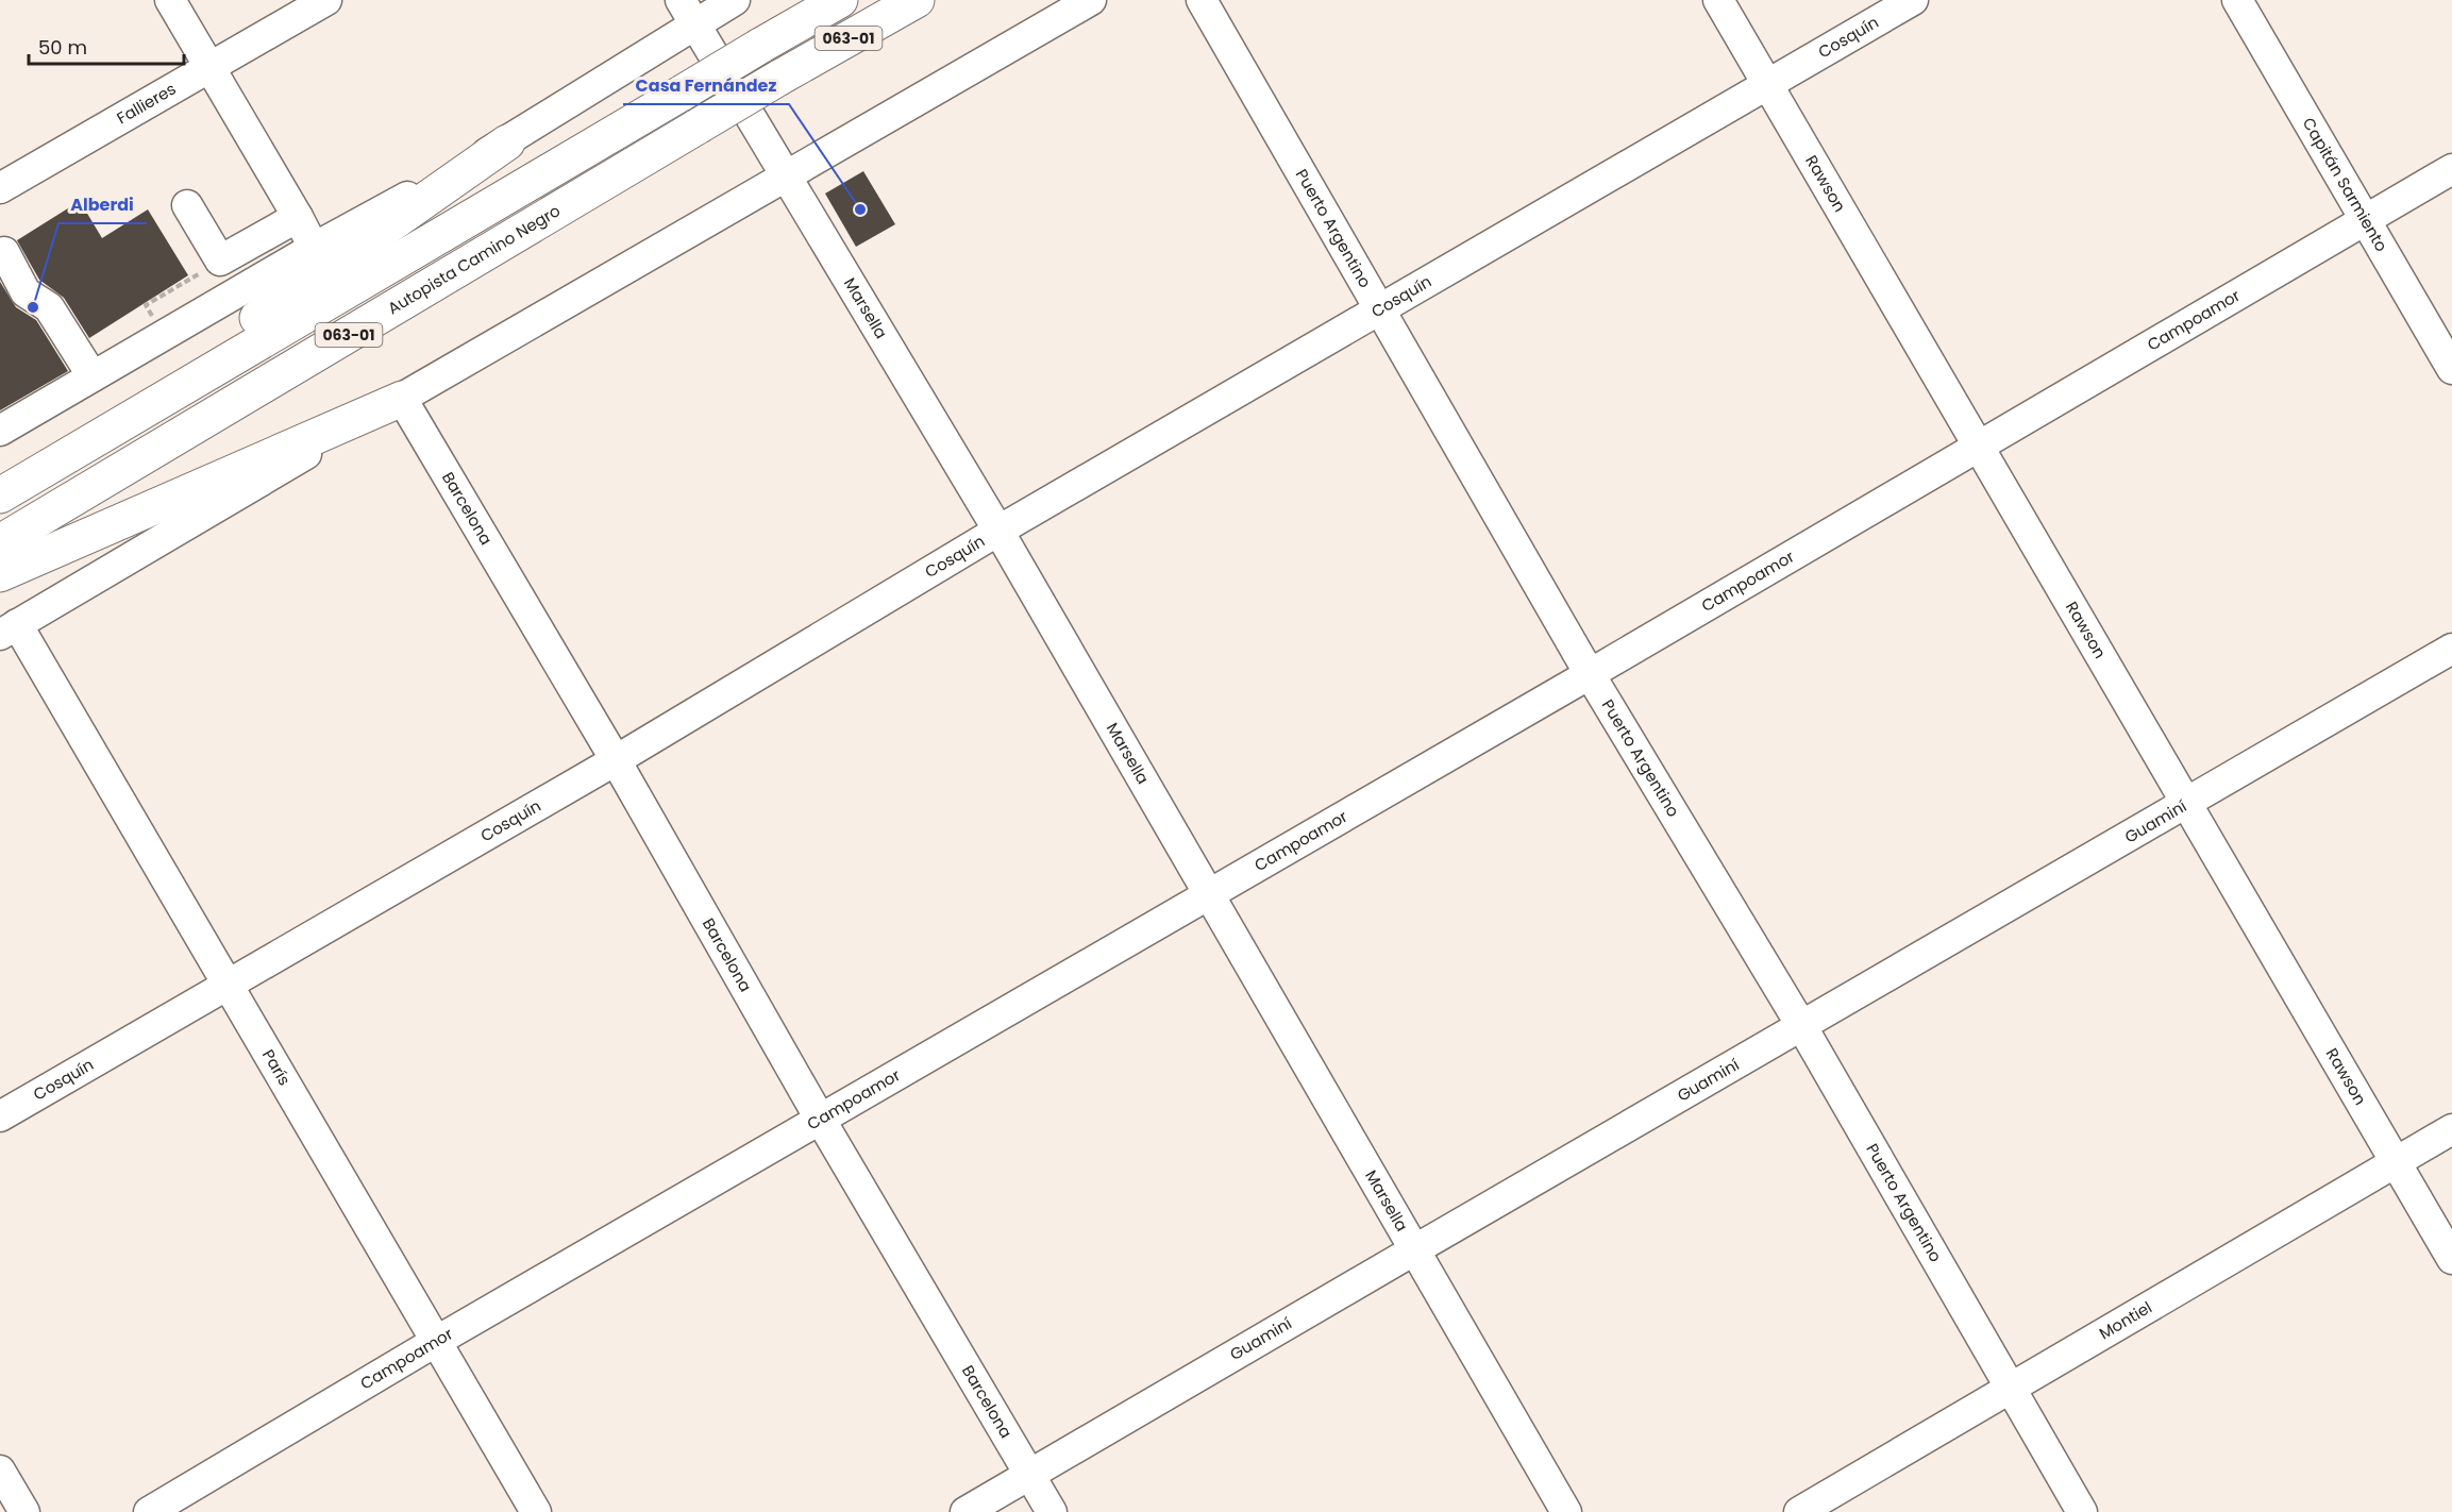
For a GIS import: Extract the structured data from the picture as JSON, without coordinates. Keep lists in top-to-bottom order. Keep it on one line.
{"streets":{"highway":["063-01","Autopista Camino Negro"],"street":["Cosquín","Fallieres","Rawson","Capitán Sarmiento","Puerto Argentino","Marsella","Campoamor","Barcelona","Guaminí","París","Montiel"]},"crossings":[["Cosquín","Rawson"],["Cosquín","Puerto Argentino"],["Cosquín","Marsella"],["Cosquín","Barcelona"],["Cosquín","París"],["Rawson","Campoamor"],["Rawson","Guaminí"],["Rawson","Montiel"],["Capitán Sarmiento","Campoamor"],["Puerto Argentino","Campoamor"],["Puerto Argentino","Guaminí"],["Puerto Argentino","Montiel"],["Marsella","Campoamor"],["Marsella","Guaminí"],["Campoamor","Barcelona"],["Campoamor","París"],["Barcelona","Guaminí"]],"places":["Casa Fernández","Alberdi"],"scale_bar":"50 m"}
